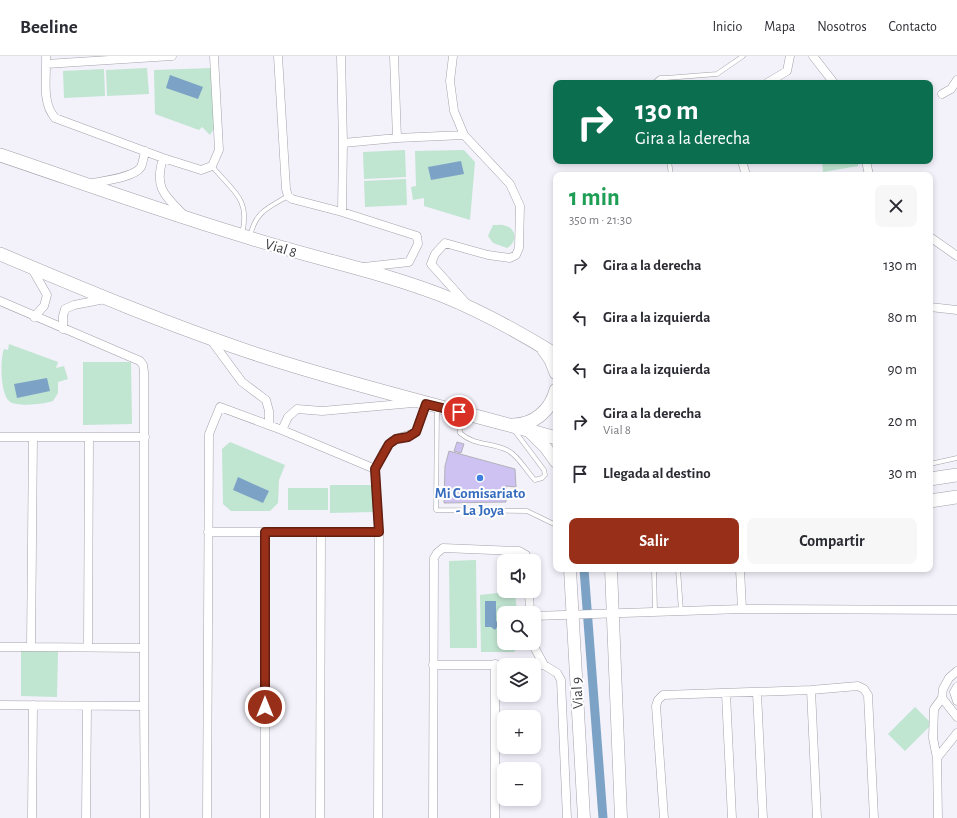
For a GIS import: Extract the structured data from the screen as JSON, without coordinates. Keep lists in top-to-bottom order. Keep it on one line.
{"streets":{"main road":["Vial 8"],"street":["Vial 9"]},"places":["Mi Comisariato - La Joya"],"page":{"header":"Beeline","nav":["Inicio","Mapa","Nosotros","Contacto"],"turn":["130 m","Gira a la derecha"],"heading":["1 min","350 m · 21:30"],"list":[{"name":"Gira a la derecha","value":"130 m"},{"name":"Gira a la izquierda","value":"80 m"},{"name":"Gira a la izquierda","value":"90 m"},{"name":"Gira a la derecha","note":"Vial 8","value":"20 m"},{"name":"Llegada al destino","value":"30 m"}],"buttons":["Salir","Compartir"],"map_buttons":["+","−"]}}
